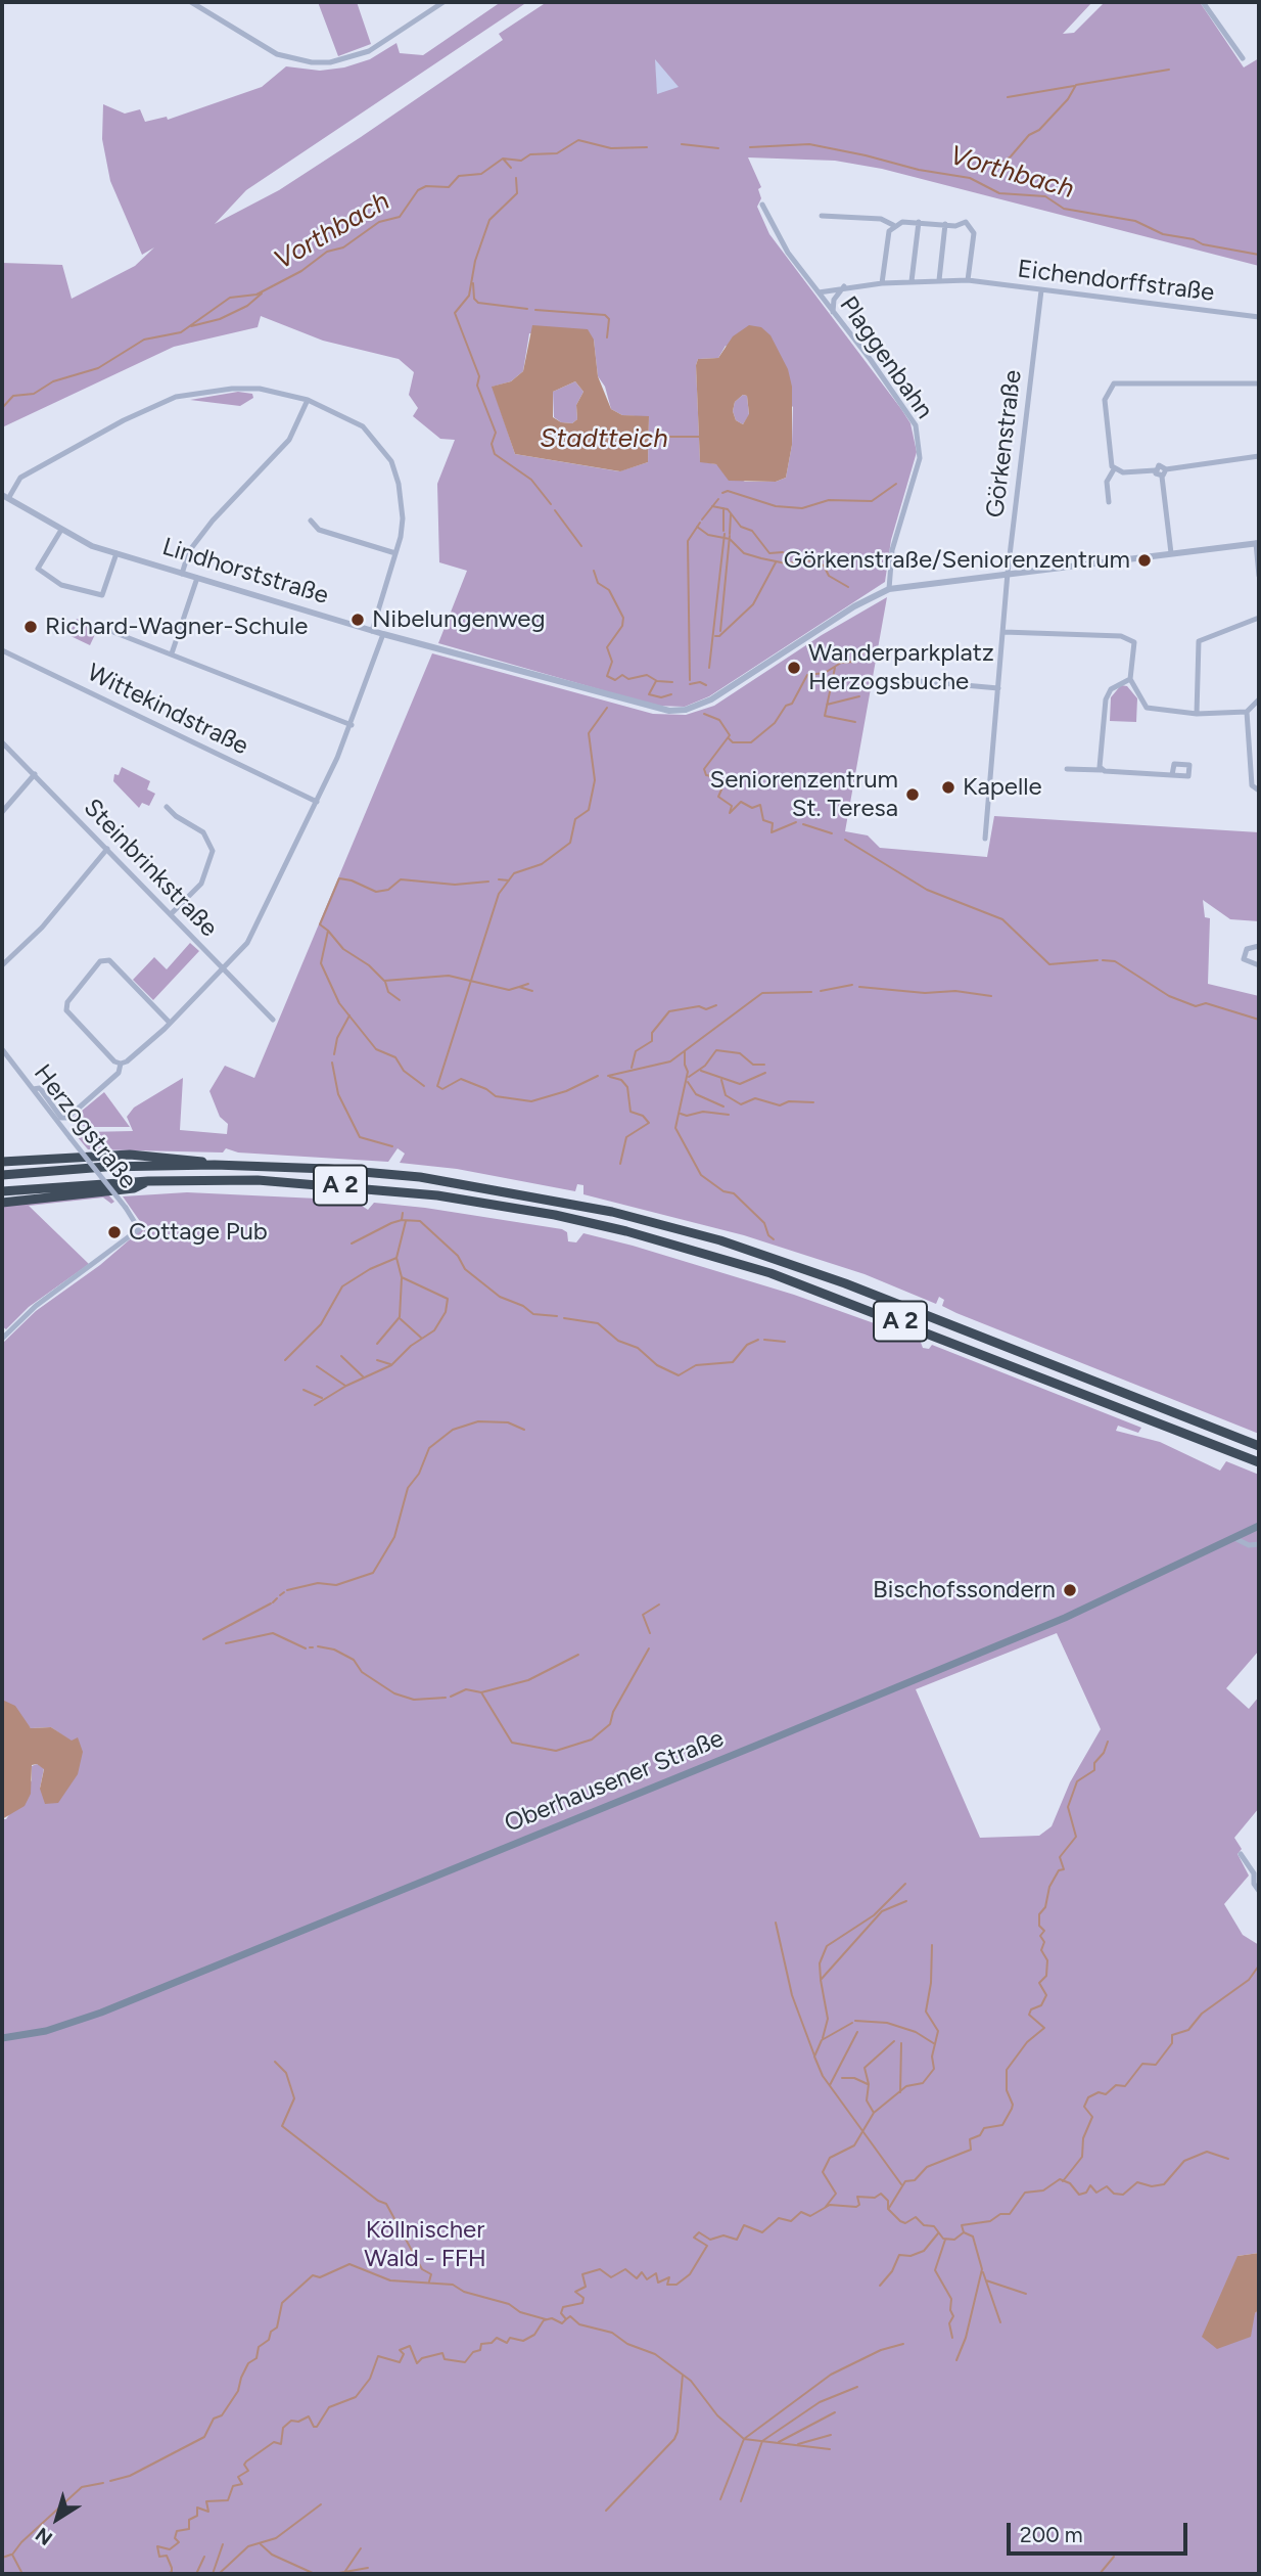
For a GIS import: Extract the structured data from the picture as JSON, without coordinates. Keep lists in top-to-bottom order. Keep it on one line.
{"streets":{"highway":["A 2"],"main road":["Oberhausener Straße"],"street":["Eichendorffstraße","Plaggenbahn","Görkenstraße","Lindhorststraße","Wittekindstraße","Steinbrinkstraße","Herzogstraße"]},"crossings":[["Eichendorffstraße","Plaggenbahn"],["Eichendorffstraße","Görkenstraße"],["Plaggenbahn","Lindhorststraße"],["Görkenstraße","Lindhorststraße"]],"water":["Vorthbach","Stadtteich"],"parks":["Köllnischer Wald - FFH"],"places":["Görkenstraße/Seniorenzentrum","Nibelungenweg","Richard-Wagner-Schule","Wanderparkplatz Herzogsbuche","Kapelle","Seniorenzentrum St. Teresa","Cottage Pub","Bischofssondern"],"scale_bar":"200 m","north":"bottom left"}
